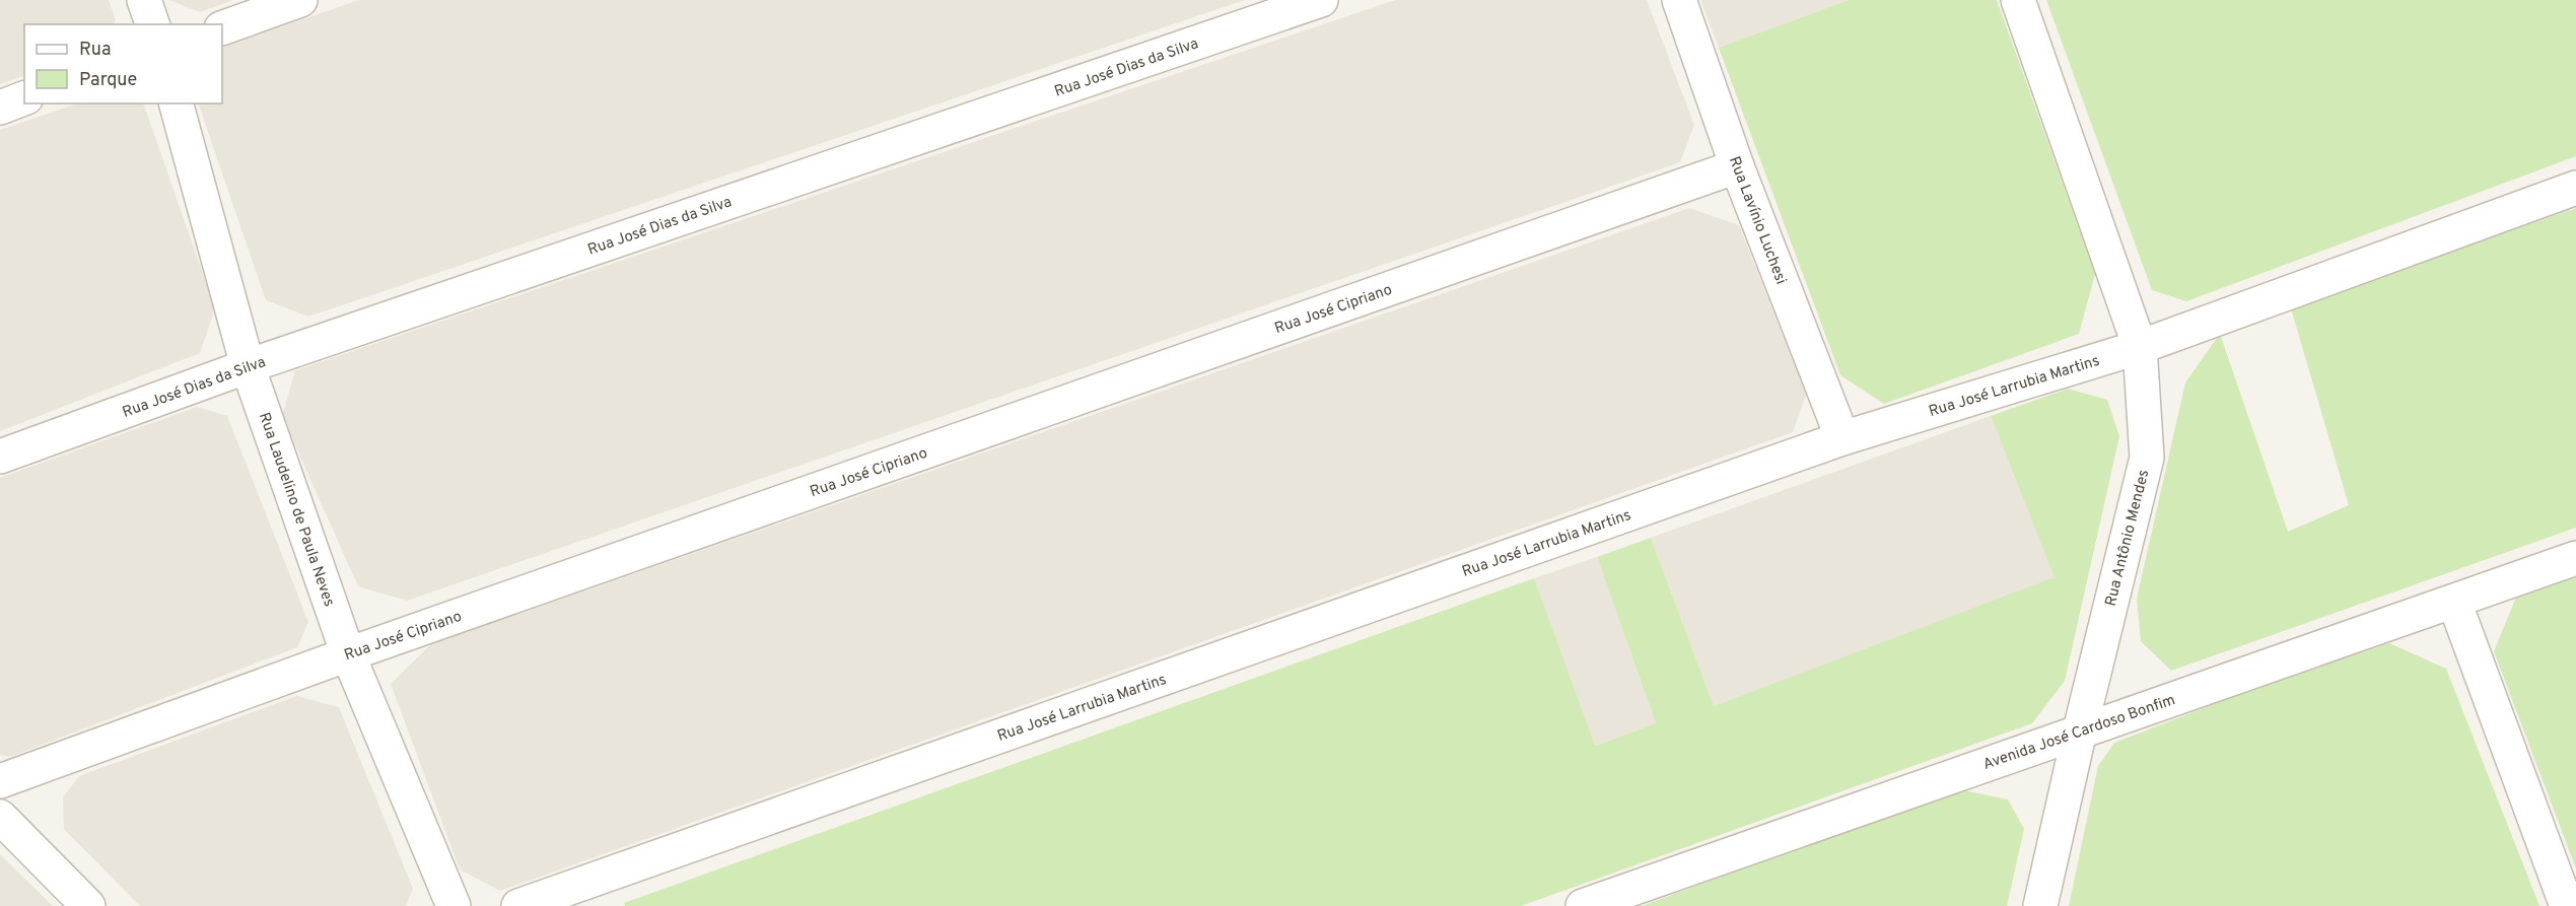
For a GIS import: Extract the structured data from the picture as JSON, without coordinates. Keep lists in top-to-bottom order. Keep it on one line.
{"streets":{"street":["Rua José Dias da Silva","Rua Lavínio Luchesi","Rua José Cipriano","Rua José Larrubia Martins","Rua Laudelino de Paula Neves","Rua Antônio Mendes","Avenida José Cardoso Bonfim"]},"crossings":[["Rua José Dias da Silva","Rua Laudelino de Paula Neves"],["Rua Lavínio Luchesi","Rua José Cipriano"],["Rua Lavínio Luchesi","Rua José Larrubia Martins"],["Rua José Cipriano","Rua Laudelino de Paula Neves"],["Rua José Larrubia Martins","Rua Antônio Mendes"],["Rua Antônio Mendes","Avenida José Cardoso Bonfim"]],"legend":["Rua","Parque"]}
